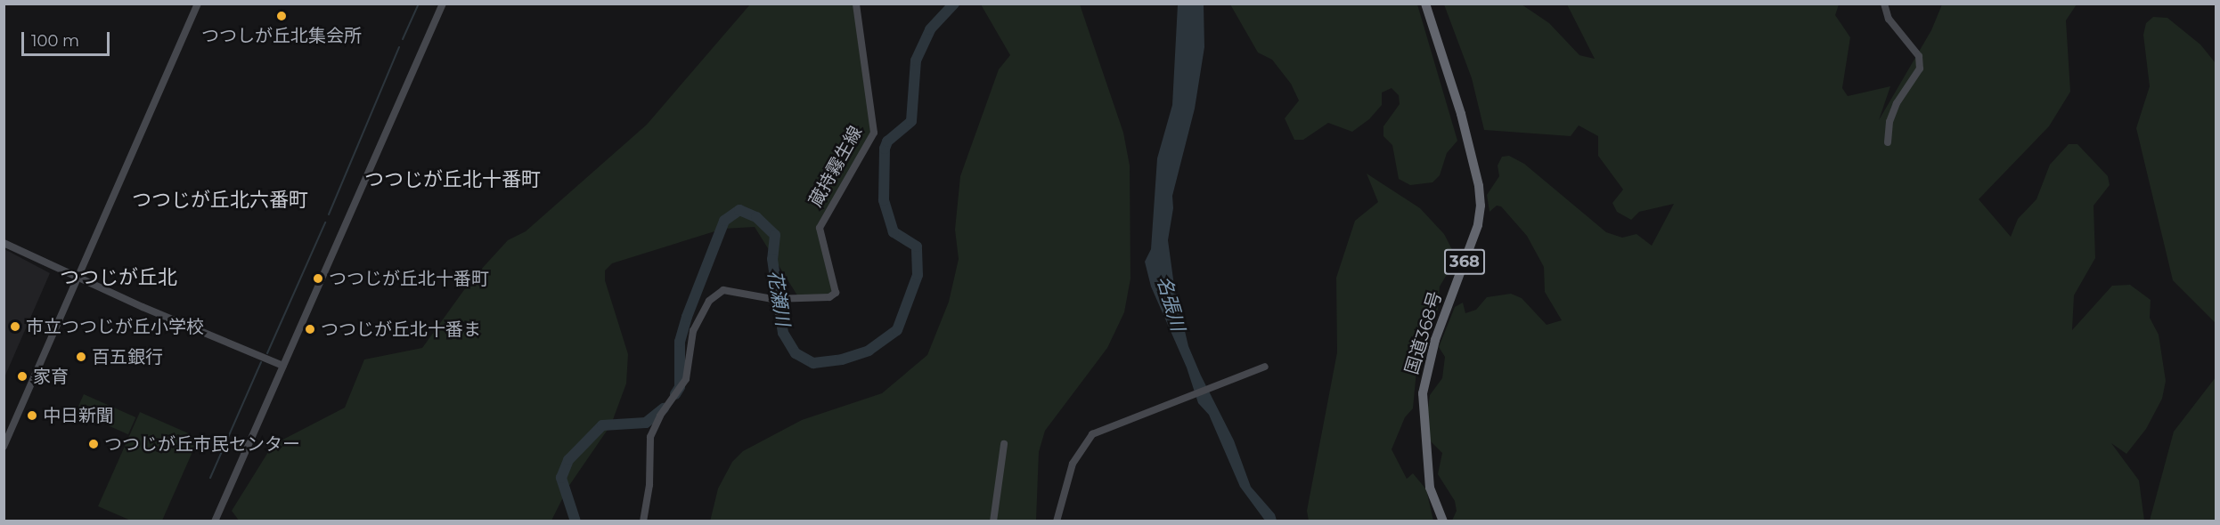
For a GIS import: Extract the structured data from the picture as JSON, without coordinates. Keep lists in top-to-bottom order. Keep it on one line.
{"streets":{"highway":["368","国道368号"],"street":["蔵持霧生線"]},"districts":["つつじが丘北十番町","つつじが丘北六番町","つつじが丘北"],"water":["花瀬川","名張川"],"places":["つつしが丘北集会所","つつじが丘北十番町","市立つつじが丘小学校","つつじが丘北十番ま","百五銀行","家育","中日新聞","つつじが丘市民センター"],"scale_bar":"100 m"}
